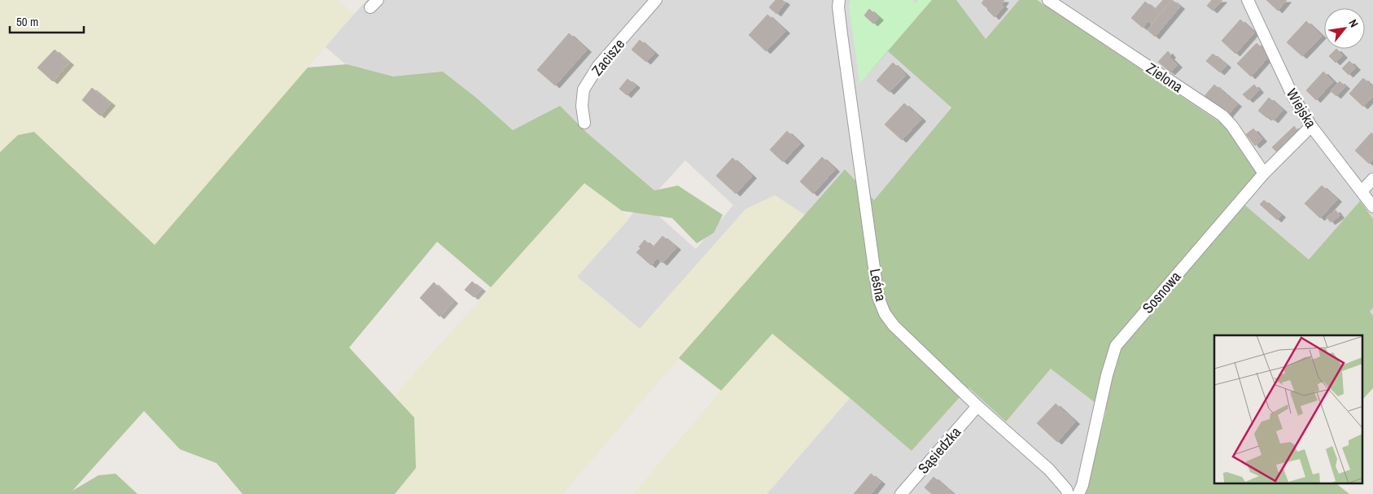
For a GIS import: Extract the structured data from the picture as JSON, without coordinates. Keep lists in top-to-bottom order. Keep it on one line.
{"streets":{"street":["Zacisze","Zielona","Wiejska","Leśna","Sosnowa","Sąsiedzka"]},"crossings":[["Zielona","Sosnowa"],["Wiejska","Sosnowa"],["Leśna","Sąsiedzka"]],"scale_bar":"50 m","north":"top right"}
